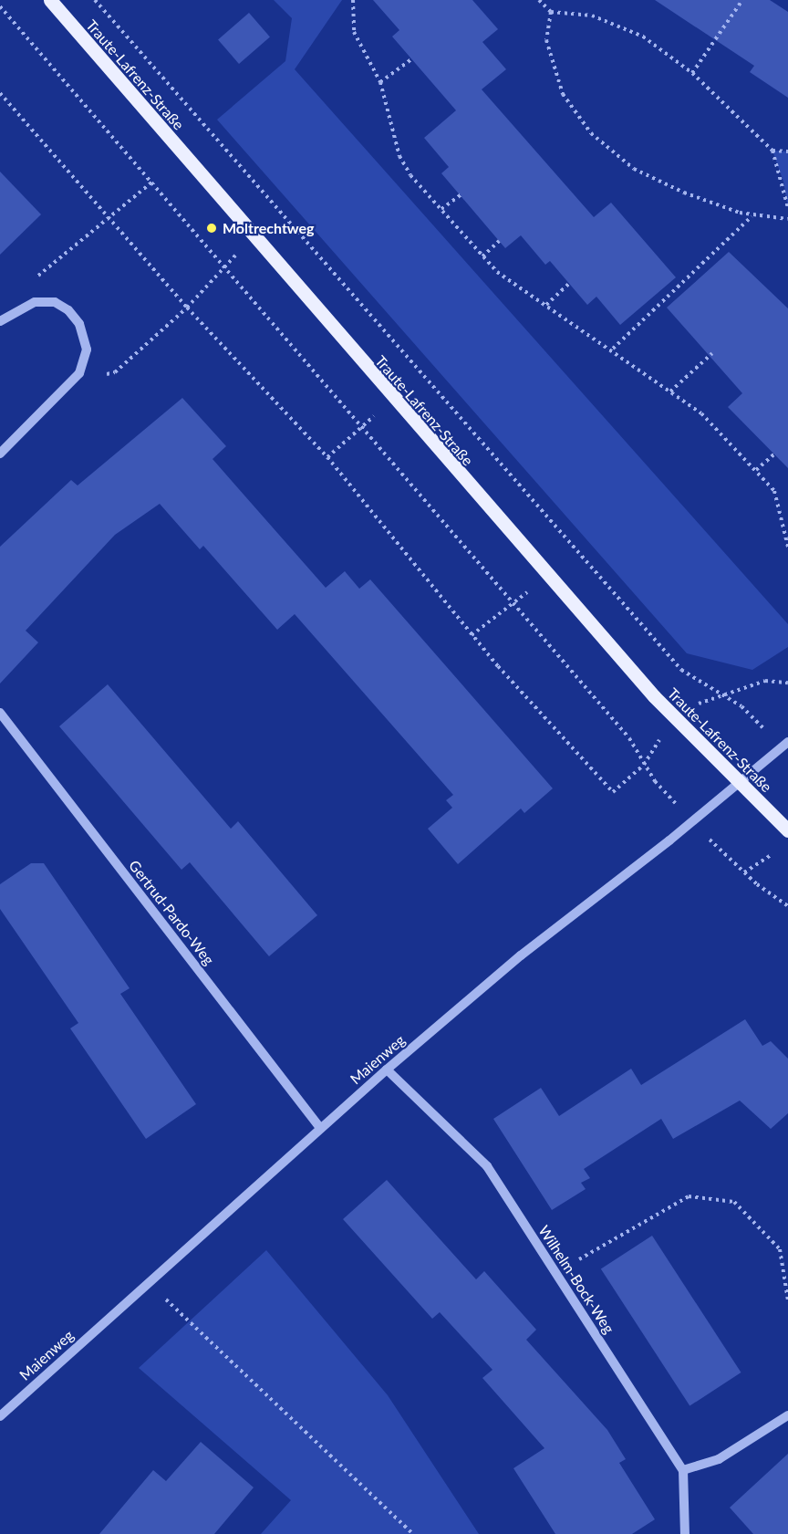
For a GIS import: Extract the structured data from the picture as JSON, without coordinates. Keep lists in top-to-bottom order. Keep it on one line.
{"streets":{"main road":["Traute-Lafrenz-Straße"],"street":["Gertrud-Pardo-Weg","Maienweg","Wilhelm-Bock-Weg"]},"crossings":[["Traute-Lafrenz-Straße","Maienweg"],["Gertrud-Pardo-Weg","Maienweg"],["Maienweg","Wilhelm-Bock-Weg"]],"places":["Moltrechtweg"]}
